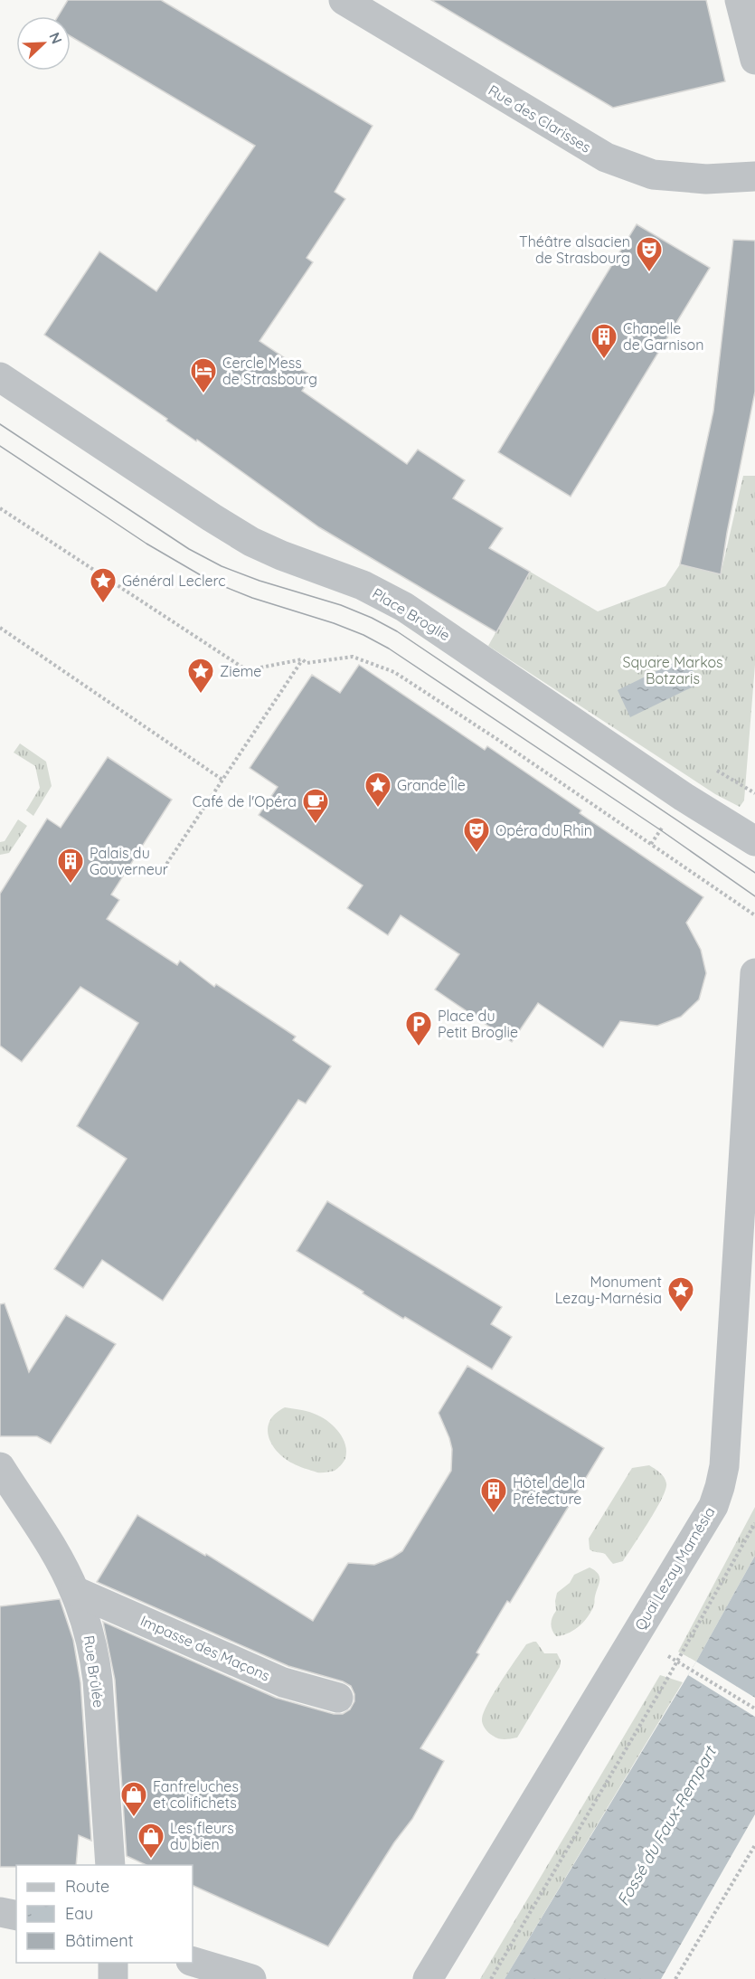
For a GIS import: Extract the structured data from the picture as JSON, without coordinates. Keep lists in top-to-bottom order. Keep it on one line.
{"streets":{"street":["Rue des Clarisses","Place Broglie","Quai Lezay Marnésia","Impasse des Maçons","Rue Brûlée"]},"crossings":[["Impasse des Maçons","Rue Brûlée"]],"water":["Fossé du Faux-Rempart"],"parks":["Square Markos Botzaris"],"places":{"theatre":["Théâtre alsacien de Strasbourg","Opéra du Rhin"],"building":["Chapelle de Garnison","Palais du Gouverneur","Hôtel de la Préfecture"],"hotel":["Cercle Mess de Strasbourg"],"place":["Général Leclerc","Zieme","Grande Île","Monument Lezay-Marnésia"],"cafe":["Café de l'Opéra"],"parking":["Place du Petit Broglie"],"shop":["Fanfreluches et colifichets","Les fleurs du bien"]},"legend":["Route","Eau","Bâtiment"],"north":"top right"}
